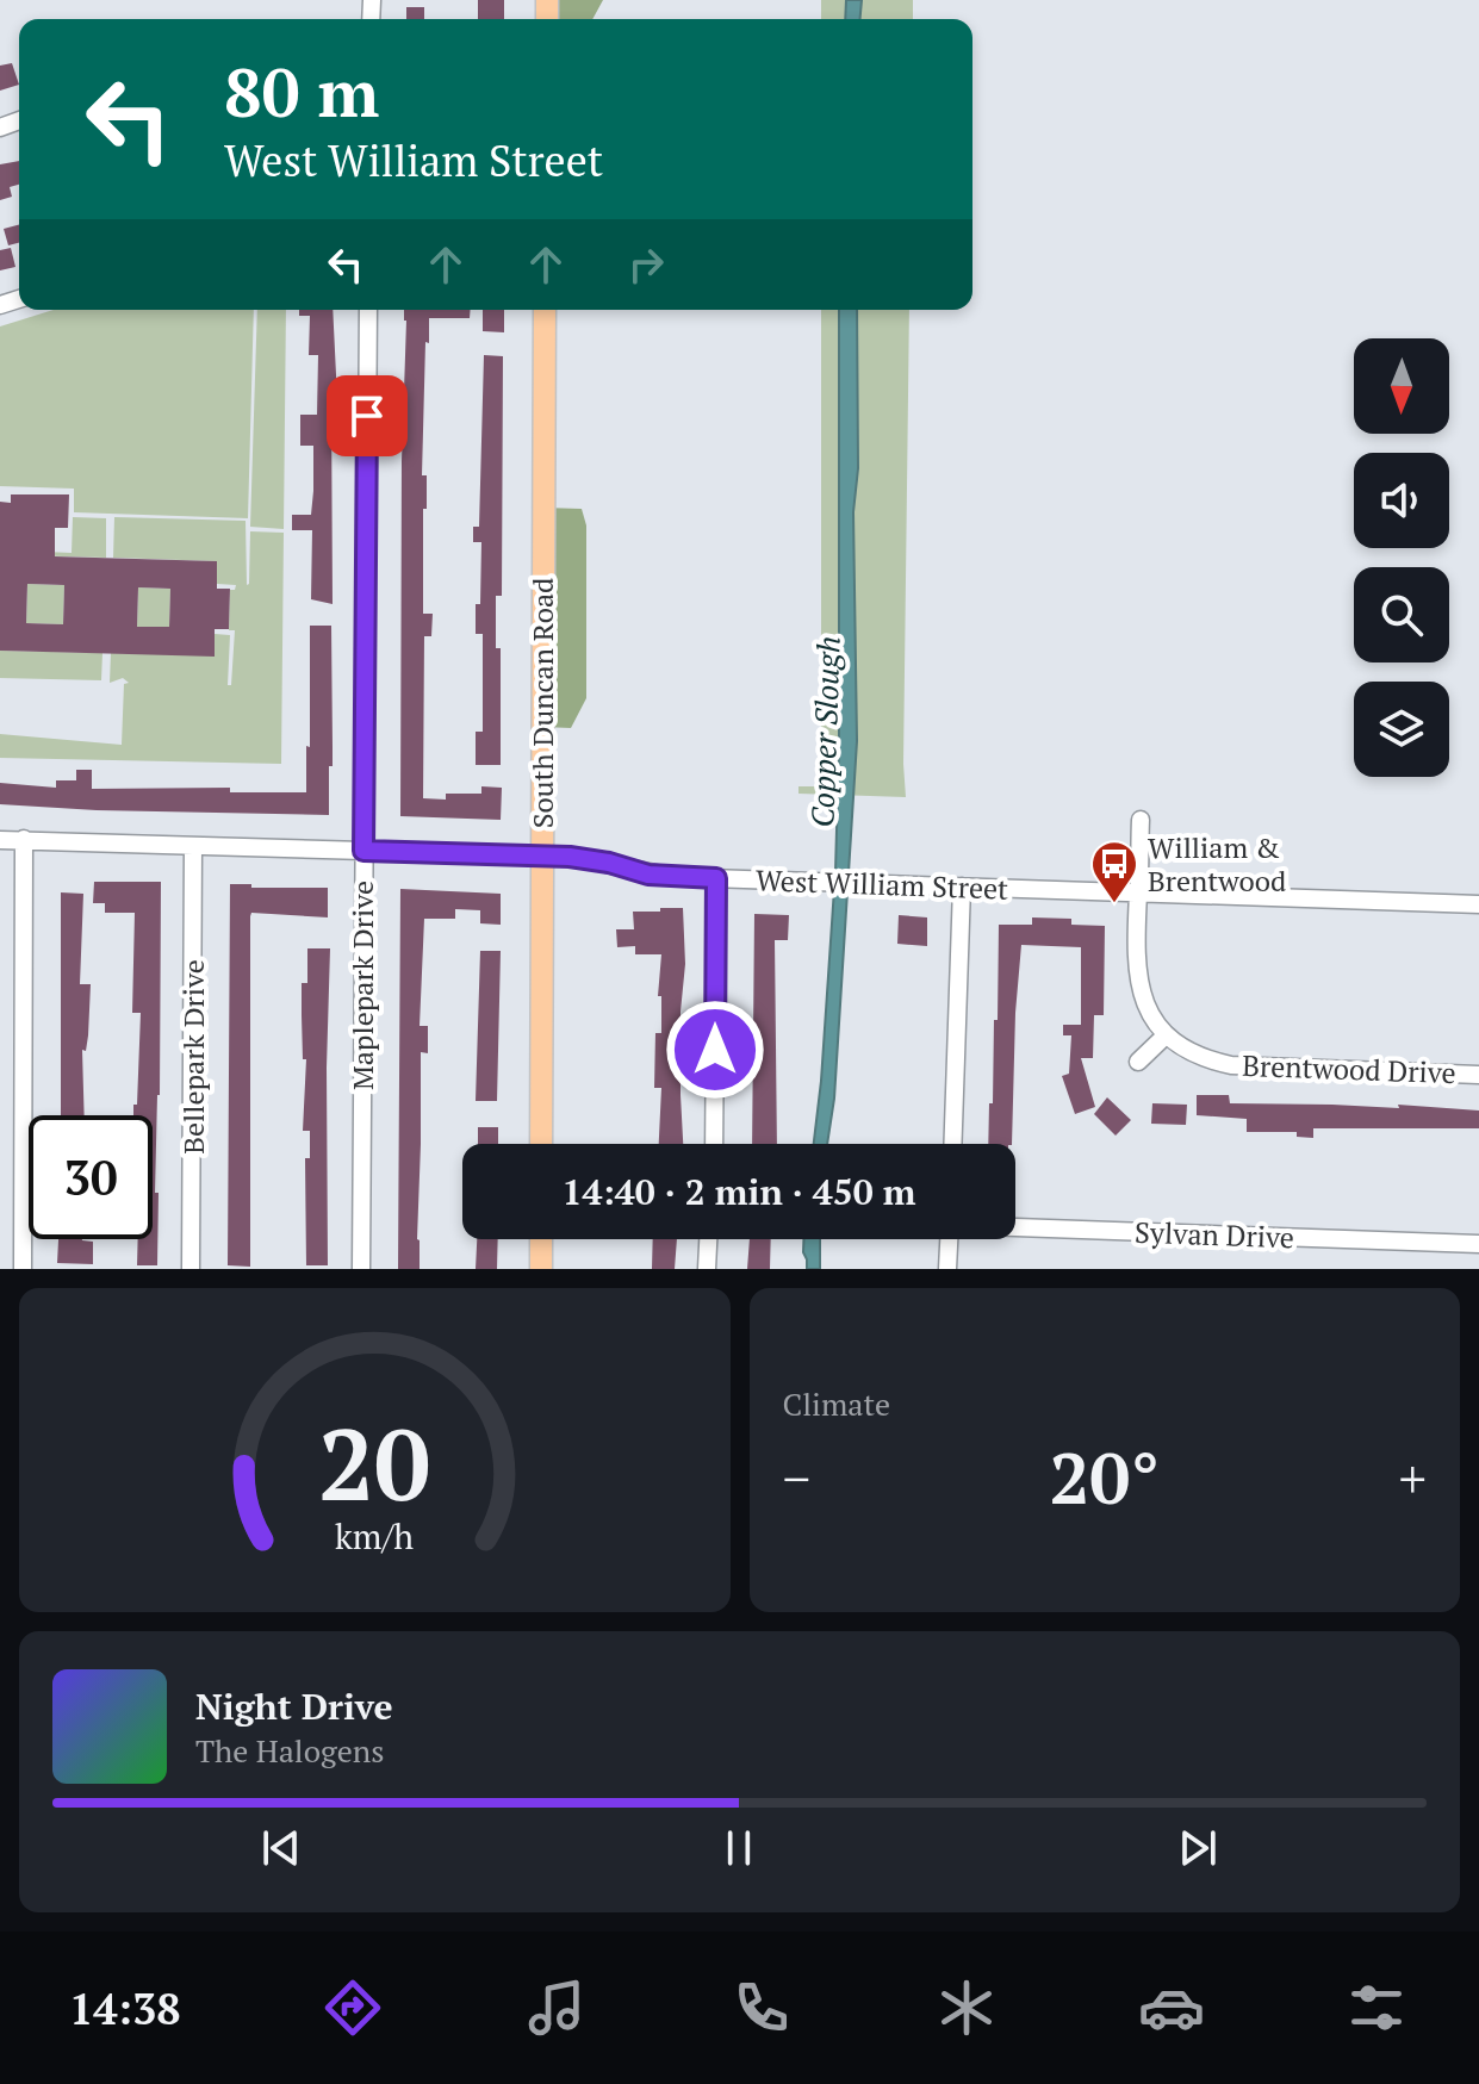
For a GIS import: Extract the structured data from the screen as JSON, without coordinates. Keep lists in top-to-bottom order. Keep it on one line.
{"streets":{"main road":["South Duncan Road"],"street":["West William Street","Maplepark Drive","Bellepark Drive","Brentwood Drive","Sylvan Drive"]},"crossings":[["South Duncan Road","West William Street"],["West William Street","Maplepark Drive"],["West William Street","Bellepark Drive"]],"water":["Copper Slough"],"places":{"bus stop":["William & Brentwood"]},"north":"bottom","page":{"turn":["80 m","West William Street"],"limit":"30","trip":"14:40 · 2 min · 450 m","tile":"Climate","heat":["−","20°","+"],"song":["Night Drive","The Halogens"],"tabs":"14:38","gauge":["20","km/h"]}}
